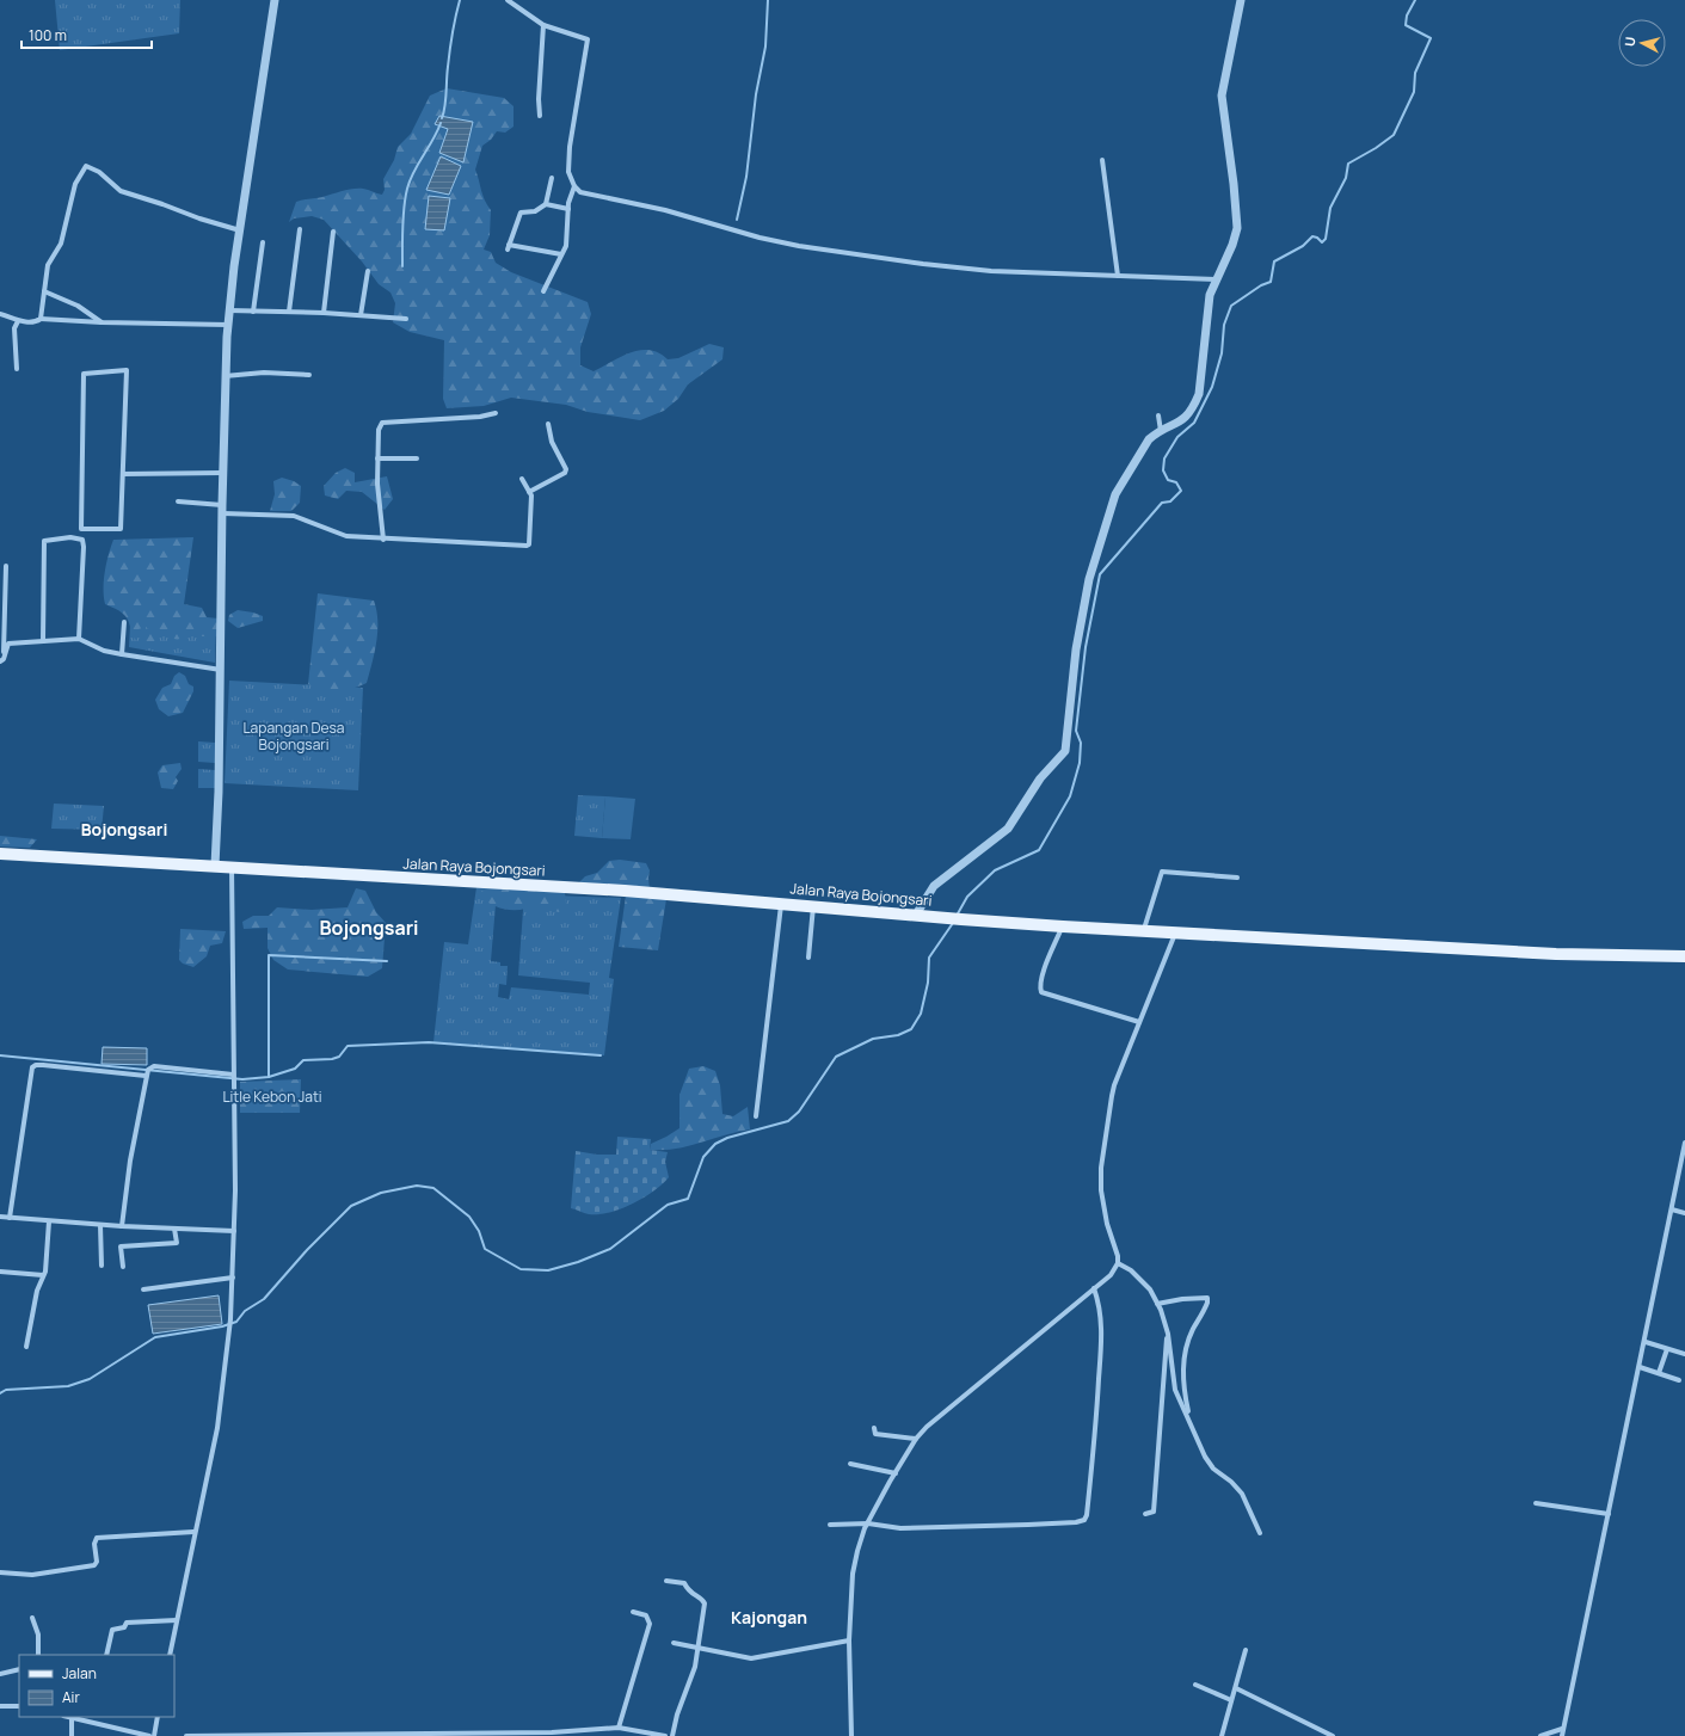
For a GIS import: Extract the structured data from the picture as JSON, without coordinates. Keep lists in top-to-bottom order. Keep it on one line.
{"streets":{"main road":["Jalan Raya Bojongsari"]},"districts":["Bojongsari","Bojongsari","Kajongan"],"parks":["Lapangan Desa Bojongsari","Litle Kebon Jati"],"legend":["Jalan","Air"],"scale_bar":"100 m","north":"left"}
